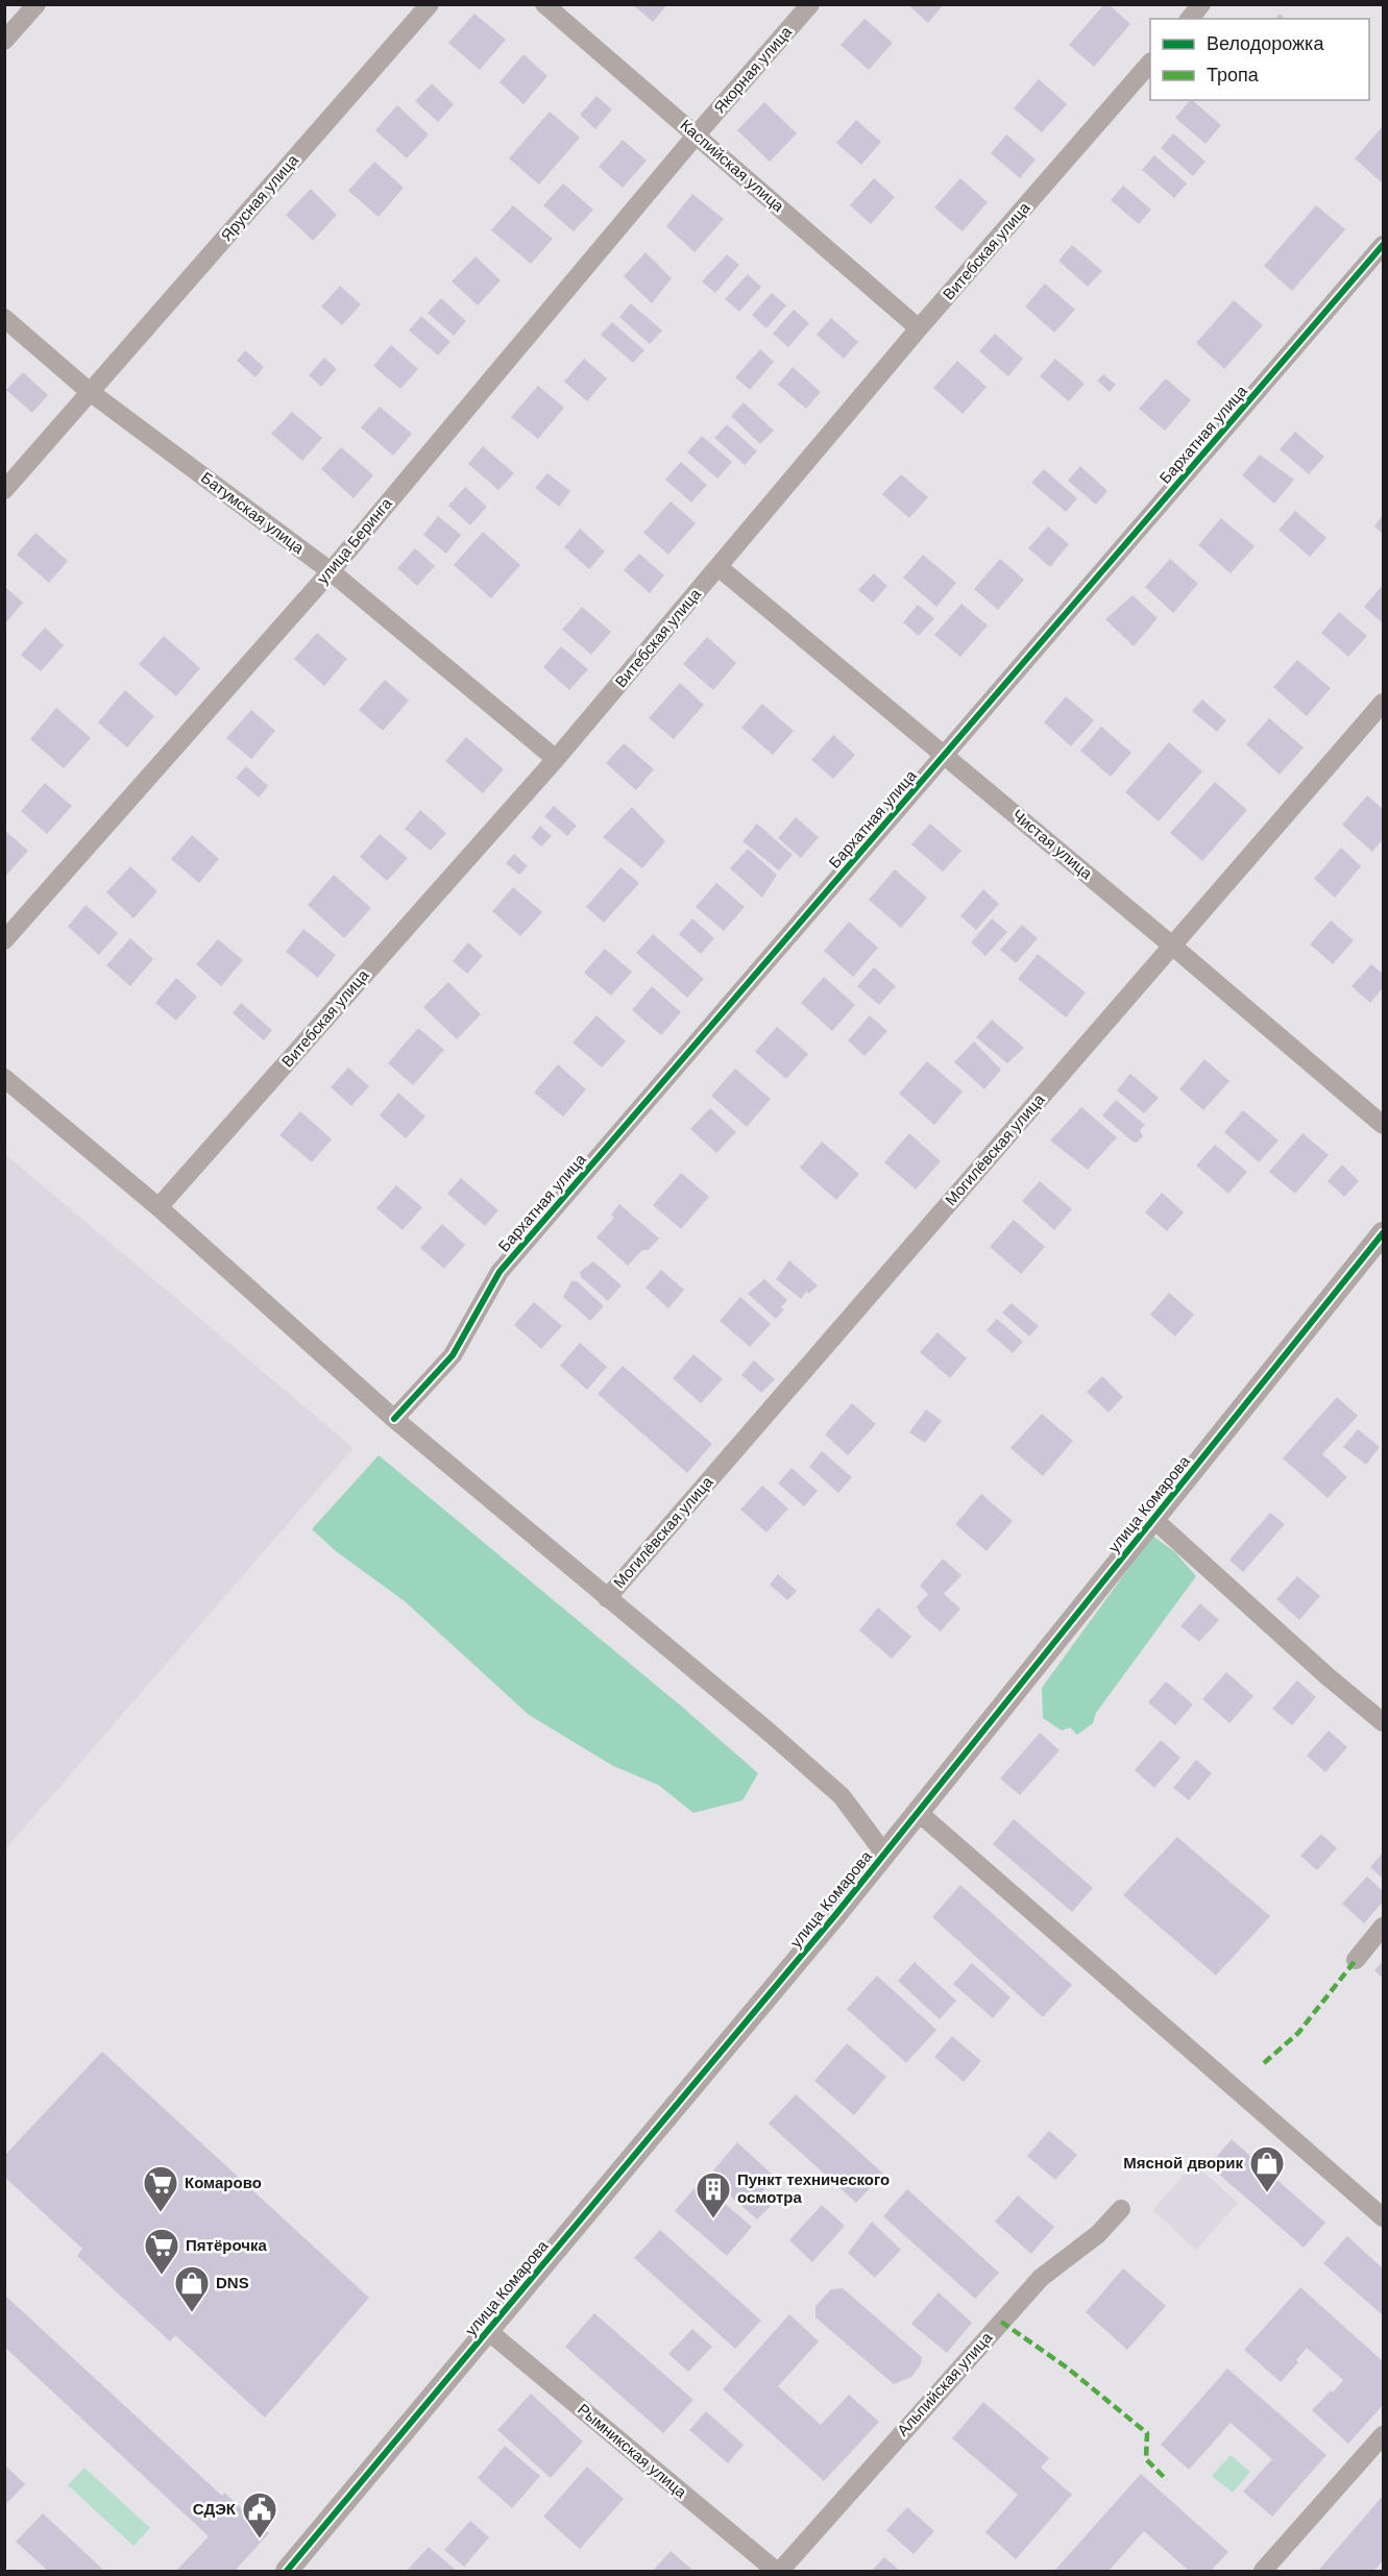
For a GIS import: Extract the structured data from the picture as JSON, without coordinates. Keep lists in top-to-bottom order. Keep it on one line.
{"streets":{"street":["Якорная улица","Каспийская улица","Ярусная улица","Витебская улица","Бархатная улица","Батумская улица","улица Беринга","Чистая улица","Могилёвская улица","улица Комарова","Альпийская улица","Рымникская улица"]},"crossings":[["Якорная улица","Каспийская улица"],["Якорная улица","улица Беринга"],["Каспийская улица","Витебская улица"],["Каспийская улица","улица Беринга"],["Ярусная улица","Батумская улица"],["Витебская улица","Батумская улица"],["Витебская улица","Чистая улица"],["Бархатная улица","Чистая улица"],["Батумская улица","улица Беринга"],["Чистая улица","Могилёвская улица"],["улица Комарова","Рымникская улица"],["Альпийская улица","Рымникская улица"]],"places":{"shop":["Мясной дворик","DNS"],"supermarket":["Комарово","Пятёрочка"],"building":["Пункт технического осмотра"],"public building":["СДЭК"]},"legend":["Велодорожка","Тропа"]}
